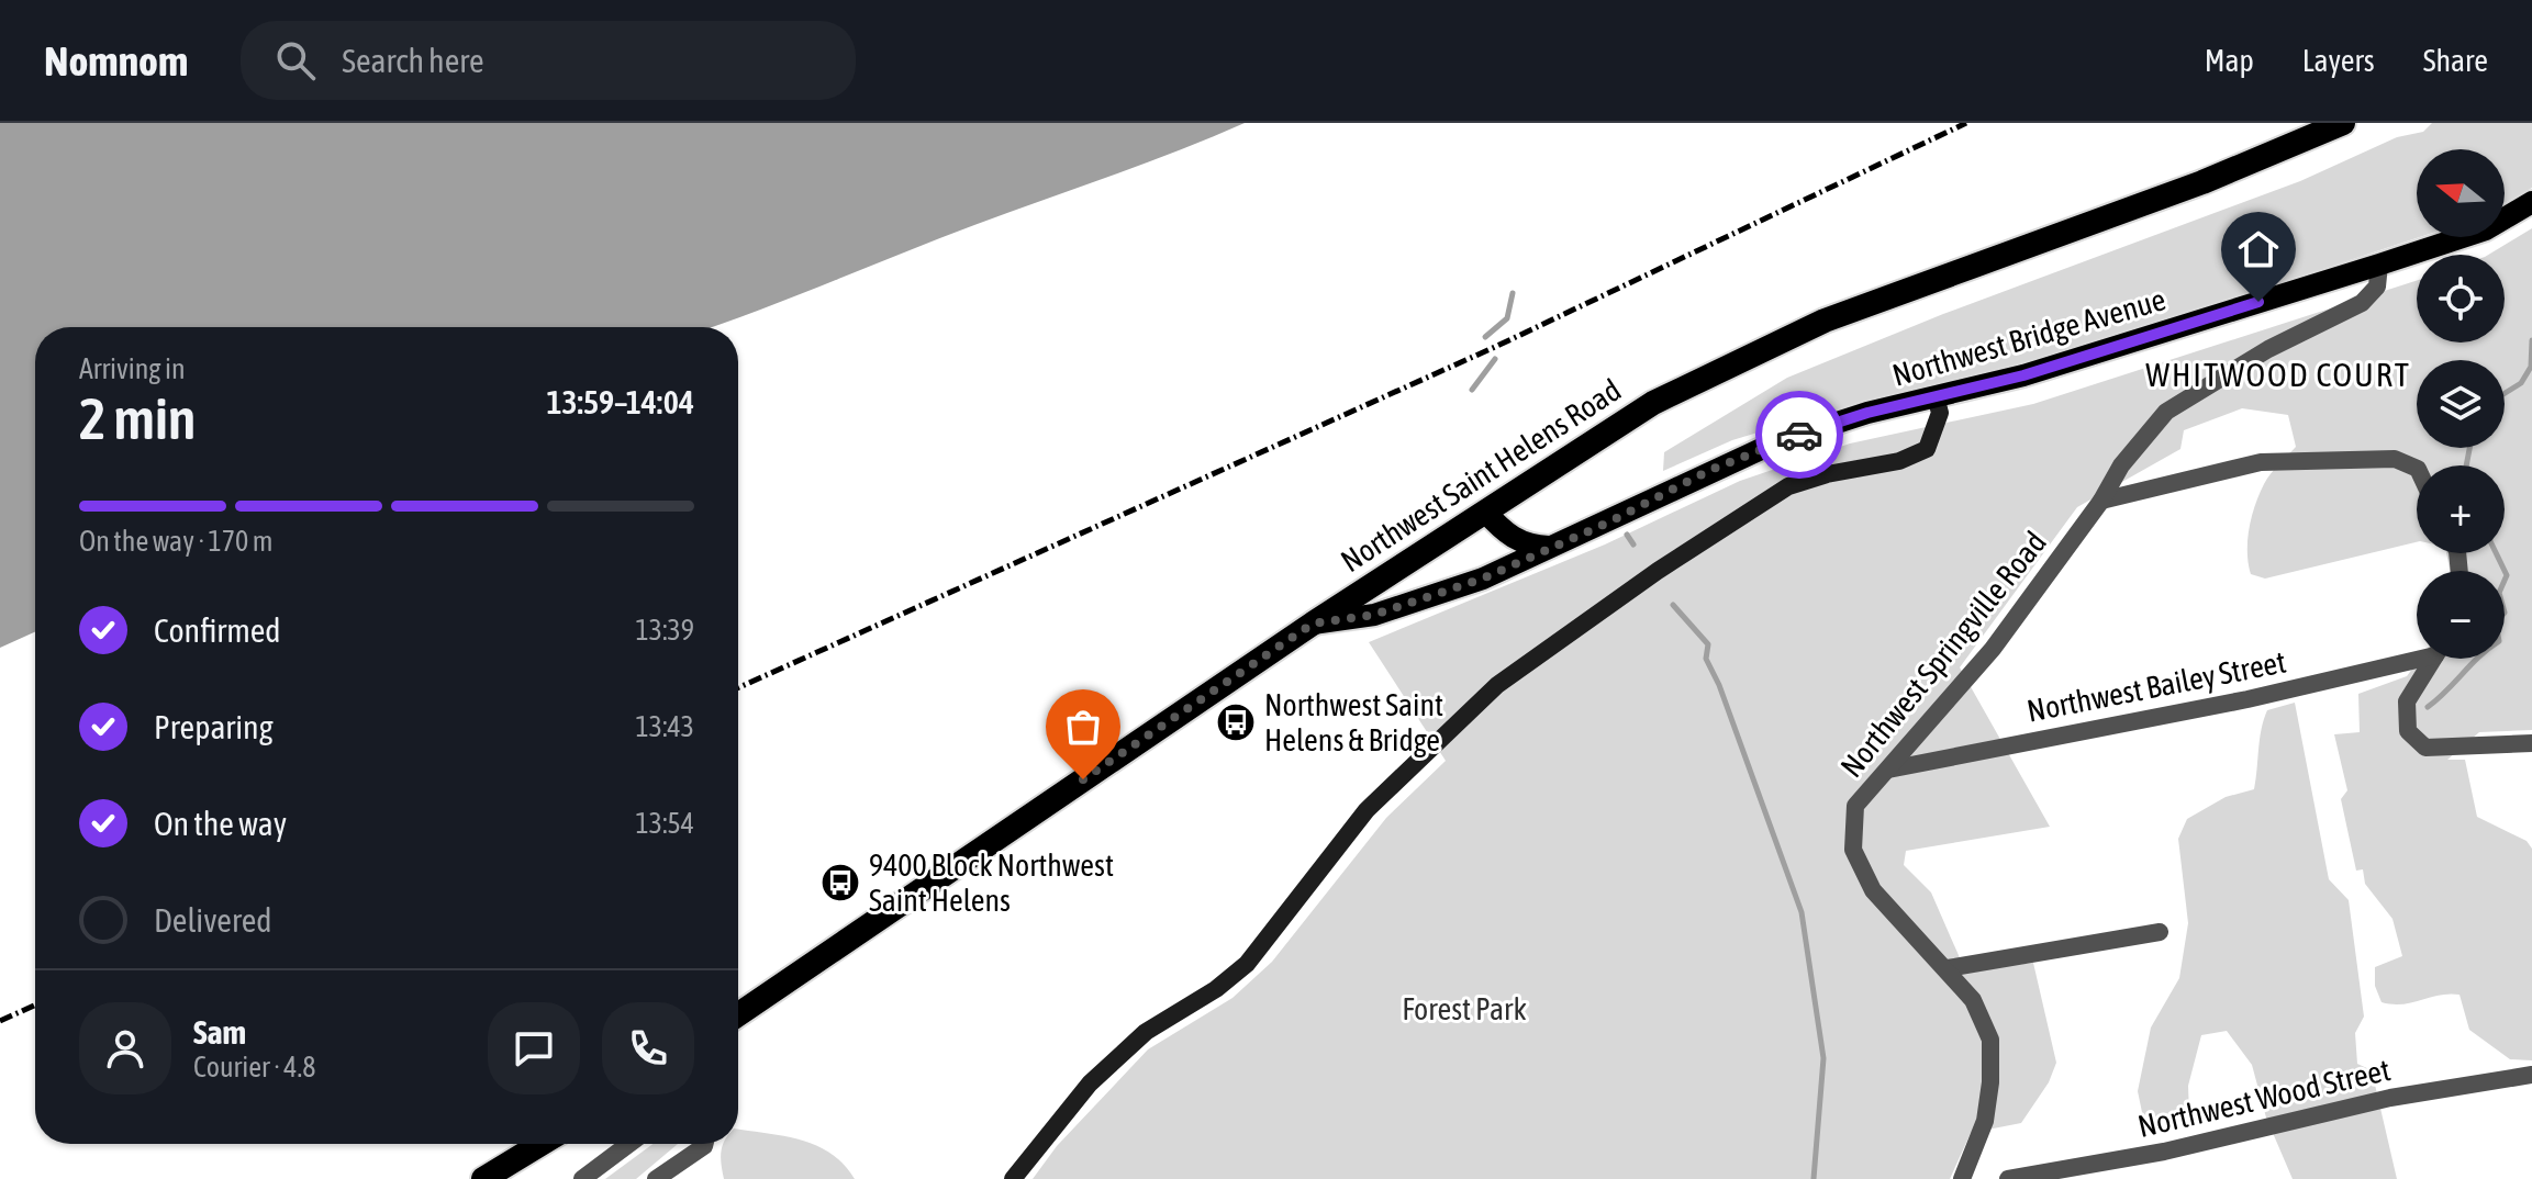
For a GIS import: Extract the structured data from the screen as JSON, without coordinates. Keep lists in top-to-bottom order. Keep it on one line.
{"streets":{"highway":["Northwest Saint Helens Road"],"main road":["Northwest Bridge Avenue"],"street":["Northwest Springville Road","Northwest Bailey Street","Northwest Wood Street"]},"crossings":[["Northwest Bridge Avenue","Northwest Saint Helens Road"],["Northwest Bridge Avenue","Northwest Springville Road"],["Northwest Springville Road","Northwest Bailey Street"]],"districts":["WHITWOOD COURT"],"parks":["Forest Park"],"places":{"bus stop":["Northwest Saint Helens & Bridge","9400 Block Northwest Saint Helens"]},"north":"left","page":{"header":"Nomnom","search":"Search here","nav":["Map","Layers","Share"],"map_buttons":["+","−"],"heading":["2 min","Arriving in","13:59–14:04"],"panel":["Sam","Courier · 4.8"],"bar":"On the way · 170 m","list":[["Confirmed","13:39"],["Preparing","13:43"],["On the way","13:54"],"Delivered"]}}
